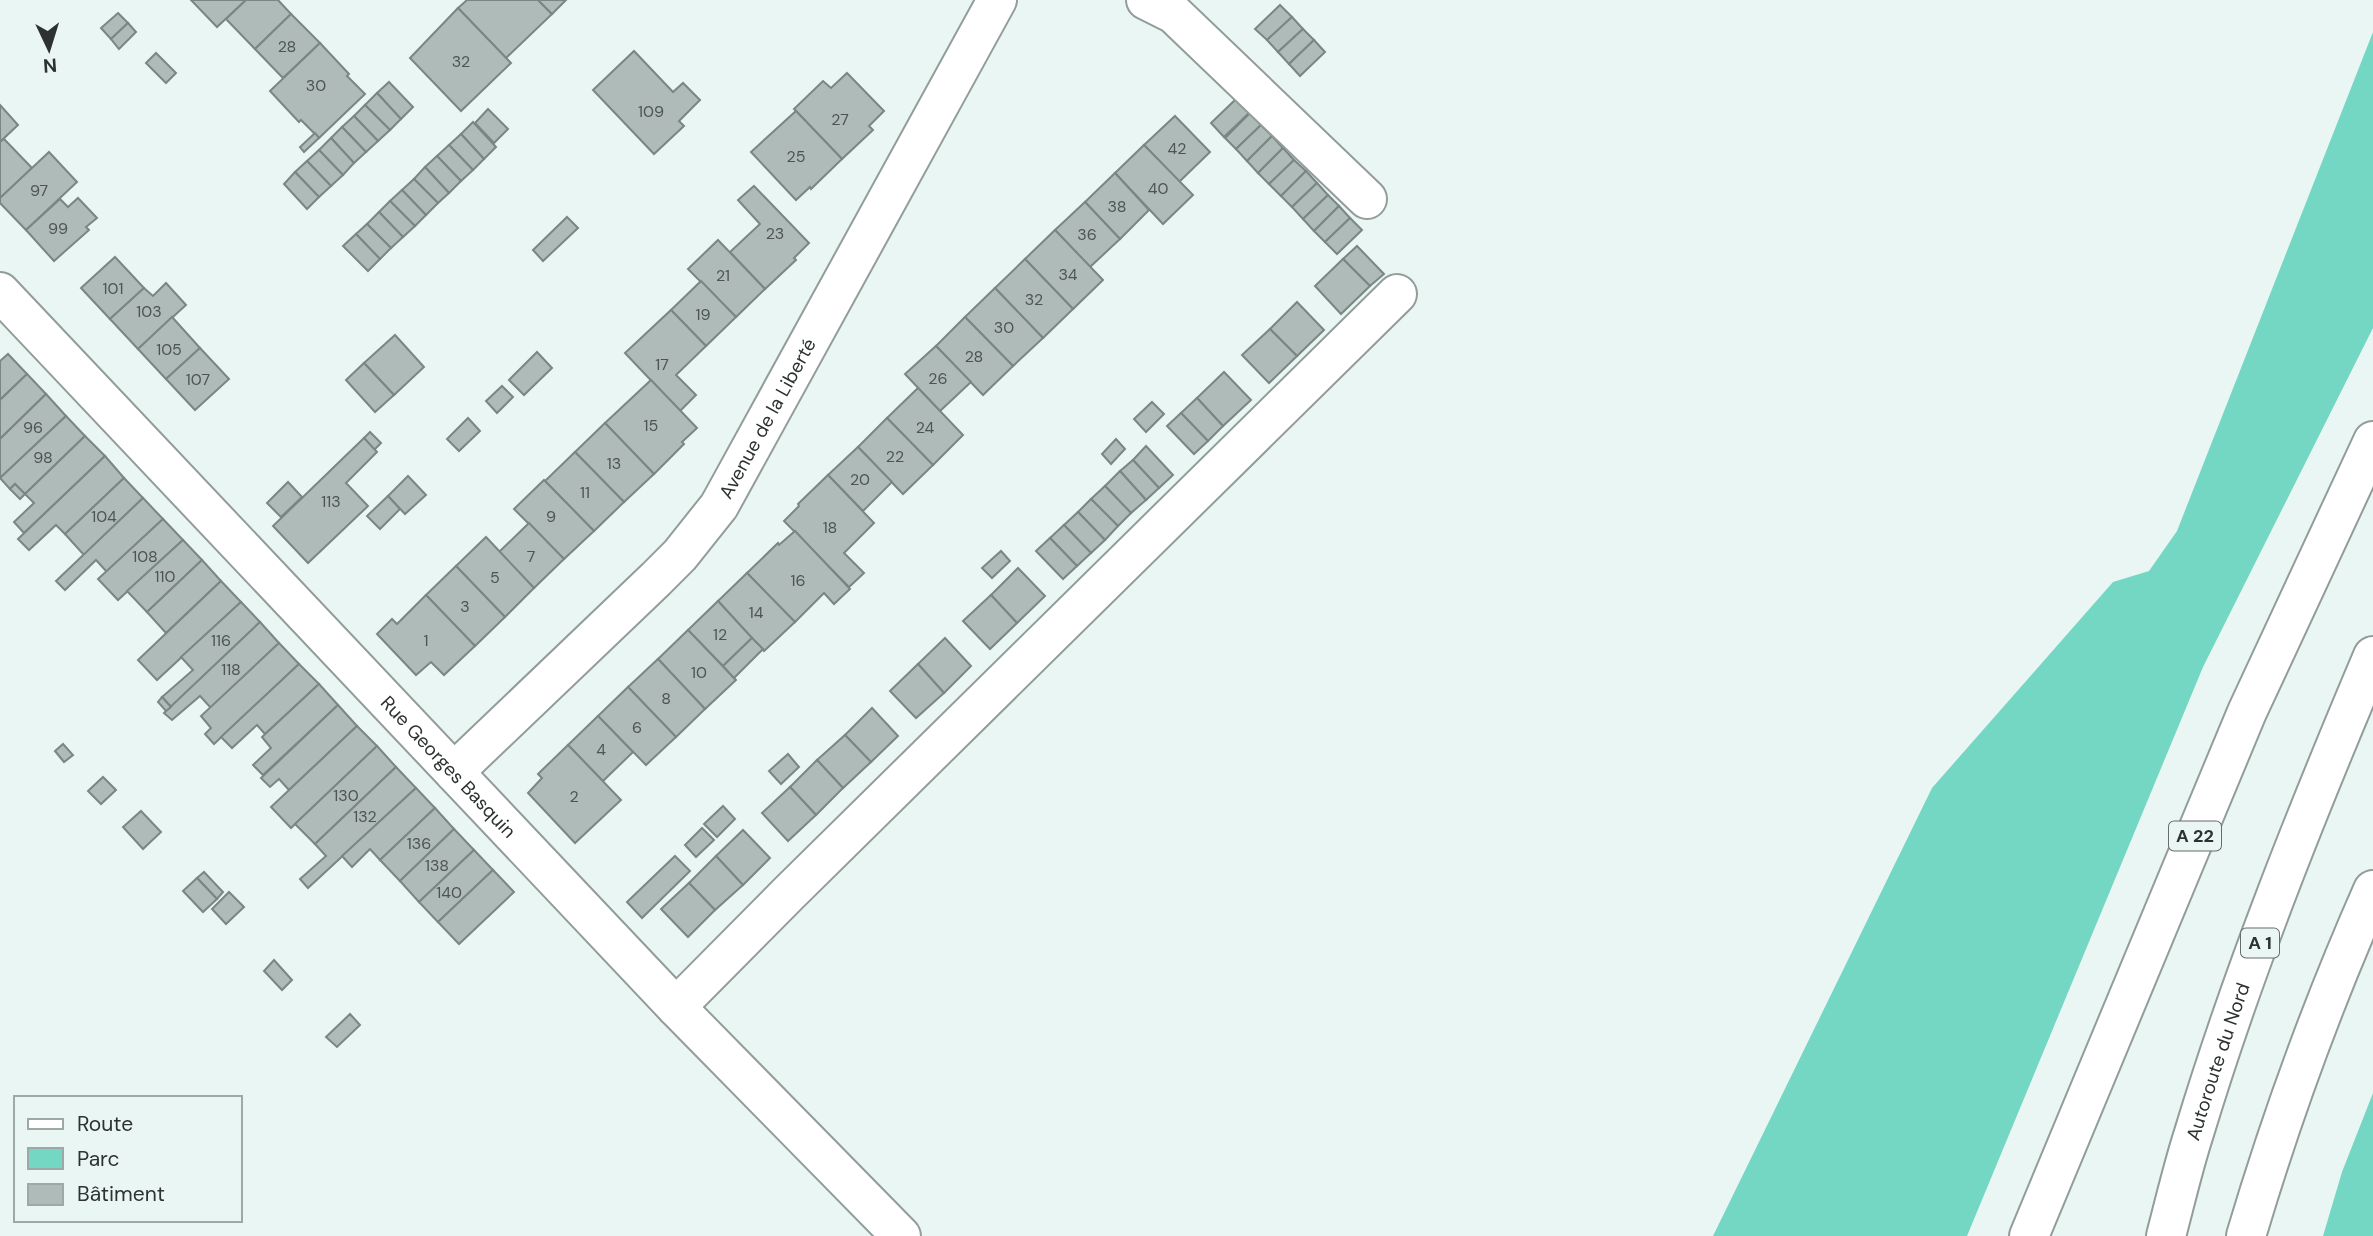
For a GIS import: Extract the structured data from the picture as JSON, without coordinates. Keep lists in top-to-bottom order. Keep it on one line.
{"streets":{"main road":["Avenue de la Liberté","Rue Georges Basquin","A 22","A 1","Autoroute du Nord"]},"crossings":[["Avenue de la Liberté","Rue Georges Basquin"]],"house_numbers":["28","32","30","109","27","42","25","40","97","38","99","23","36","34","21","101","32","103","19","30","105","28","17","26","107","15","96","24","22","98","13","20","11","113","104","9","18","108","7","110","5","16","3","14","12","116","1","118","10","8","6","4","130","2","132","136","138","140"],"legend":["Route","Parc","Bâtiment"],"north":"bottom"}
